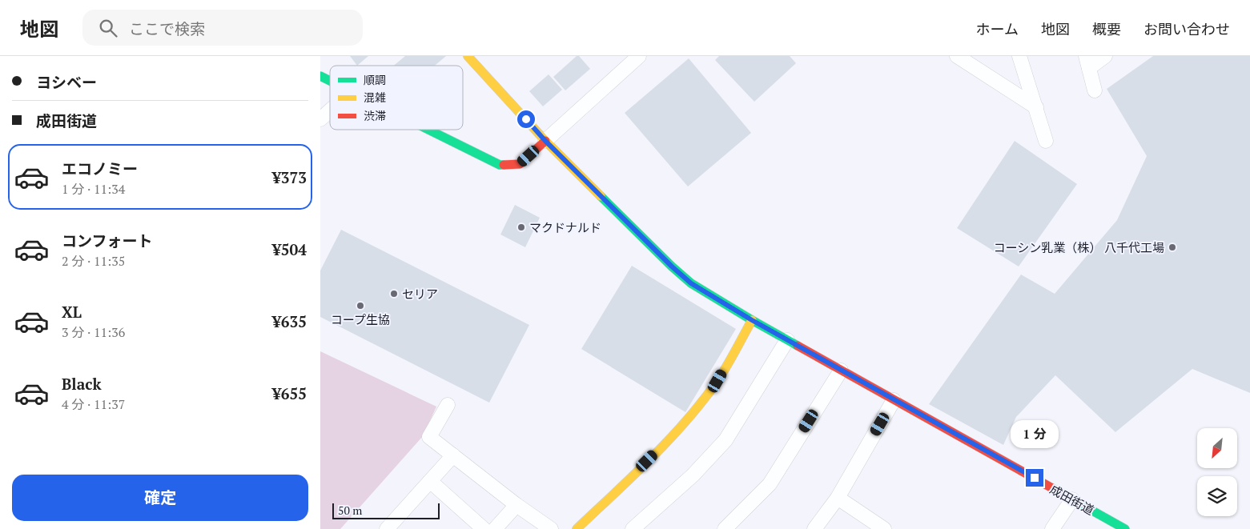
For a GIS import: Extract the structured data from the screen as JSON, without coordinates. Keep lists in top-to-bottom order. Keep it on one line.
{"streets":{"main road":["成田街道"]},"places":["マクドナルド","コーシン乳業（株） 八千代工場","セリア","コープ生協"],"legend":["順調","混雑","渋滞"],"scale_bar":"50 m","north":"bottom left","page":{"header":"地図","search":"ここで検索","nav":["ホーム","地図","概要","お問い合わせ"],"banner":["ヨシベー","成田街道"],"list":[{"name":"エコノミー","note":"1 分 · 11:34","value":"¥373"},{"name":"コンフォート","note":"2 分 · 11:35","value":"¥504"},{"name":"XL","note":"3 分 · 11:36","value":"¥635"},{"name":"Black","note":"4 分 · 11:37","value":"¥655"}],"bubble":"1 分","buttons":"確定","scale":"50 m"}}
